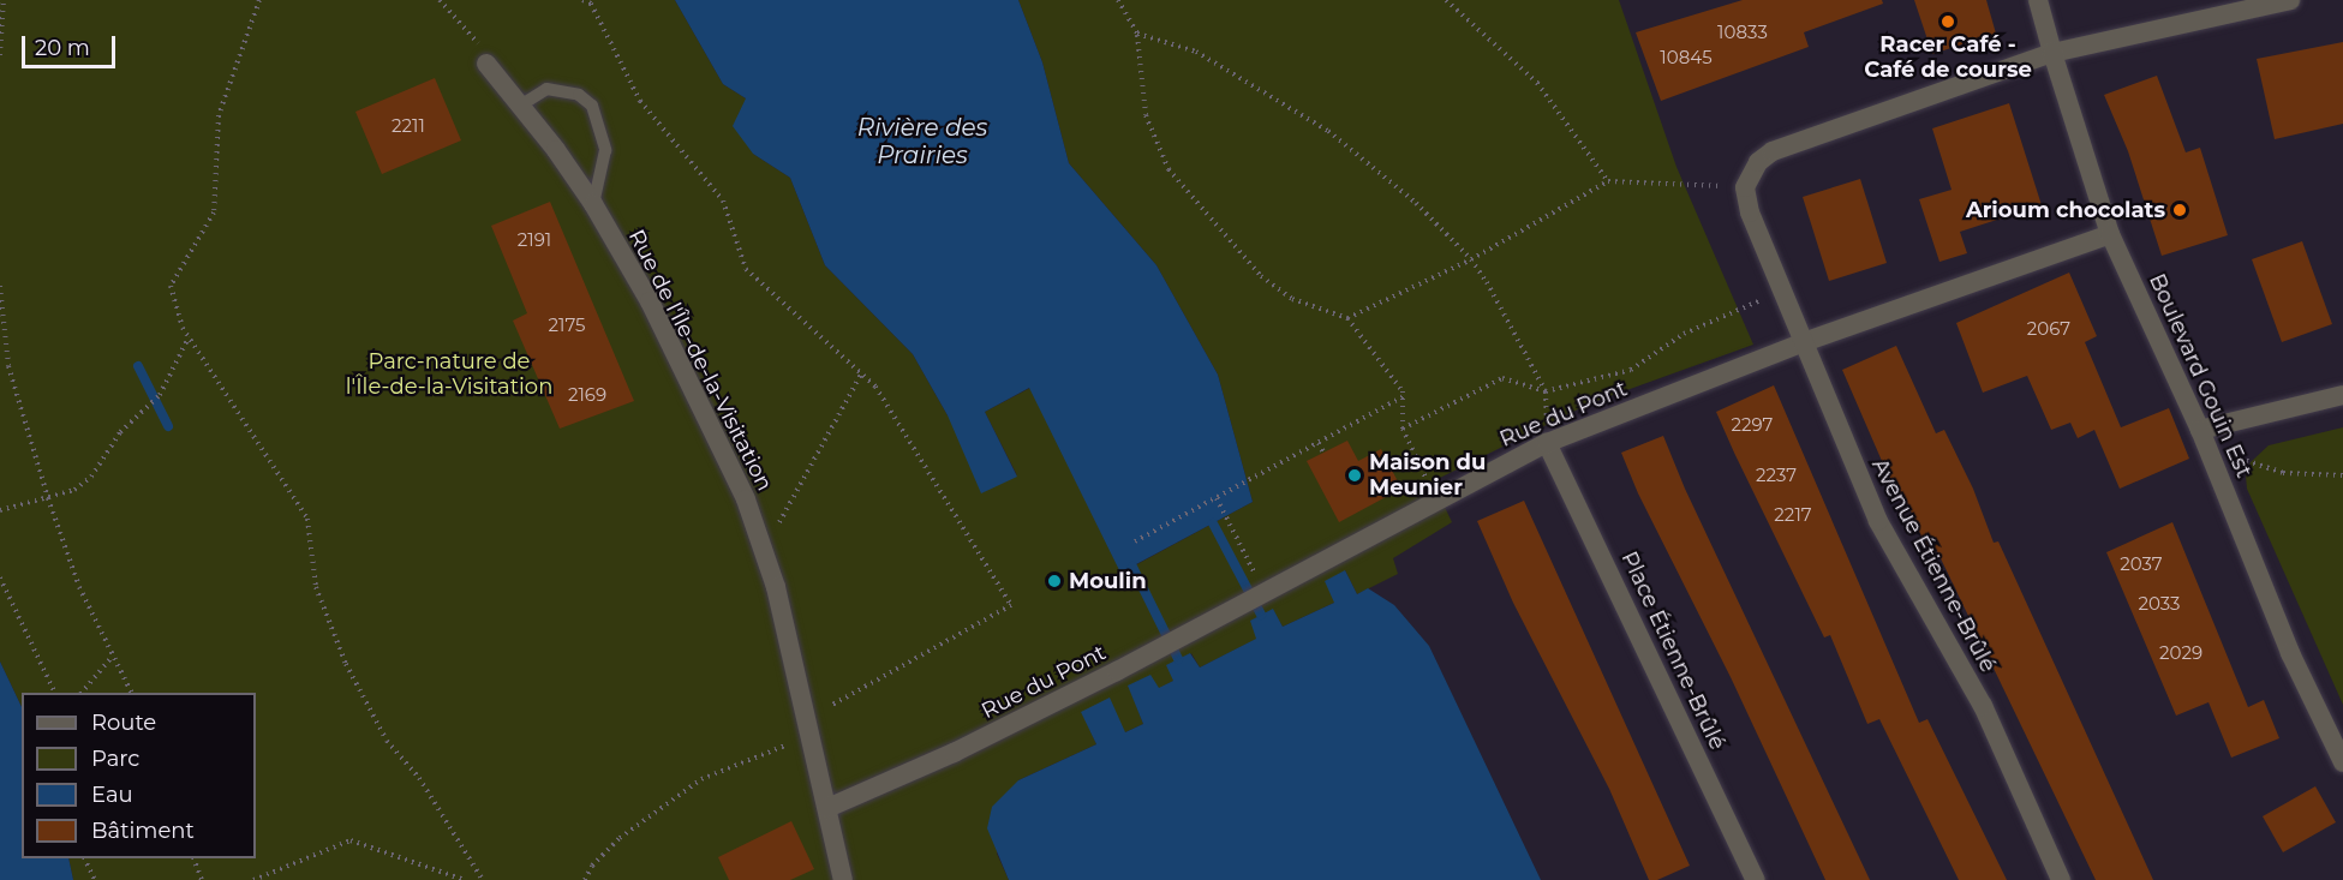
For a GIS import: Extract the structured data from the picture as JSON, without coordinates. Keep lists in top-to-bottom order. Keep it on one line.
{"streets":{"street":["Rue de l'Île-de-la-Visitation","Boulevard Gouin Est","Rue du Pont","Avenue Étienne-Brûlé","Place Étienne-Brûlé"]},"crossings":[["Rue de l'Île-de-la-Visitation","Rue du Pont"],["Boulevard Gouin Est","Rue du Pont"],["Rue du Pont","Avenue Étienne-Brûlé"],["Rue du Pont","Place Étienne-Brûlé"]],"water":["Rivière des Prairies"],"parks":["Parc-nature de l'Île-de-la-Visitation"],"places":["Racer Café - Café de course","Arioum chocolats","Maison du Meunier","Moulin"],"house_numbers":["10833","10845","2211","2191","2175","2067","2169","2297","2237","2217","2037","2033","2029"],"legend":["Route","Parc","Eau","Bâtiment"],"scale_bar":"20 m"}
